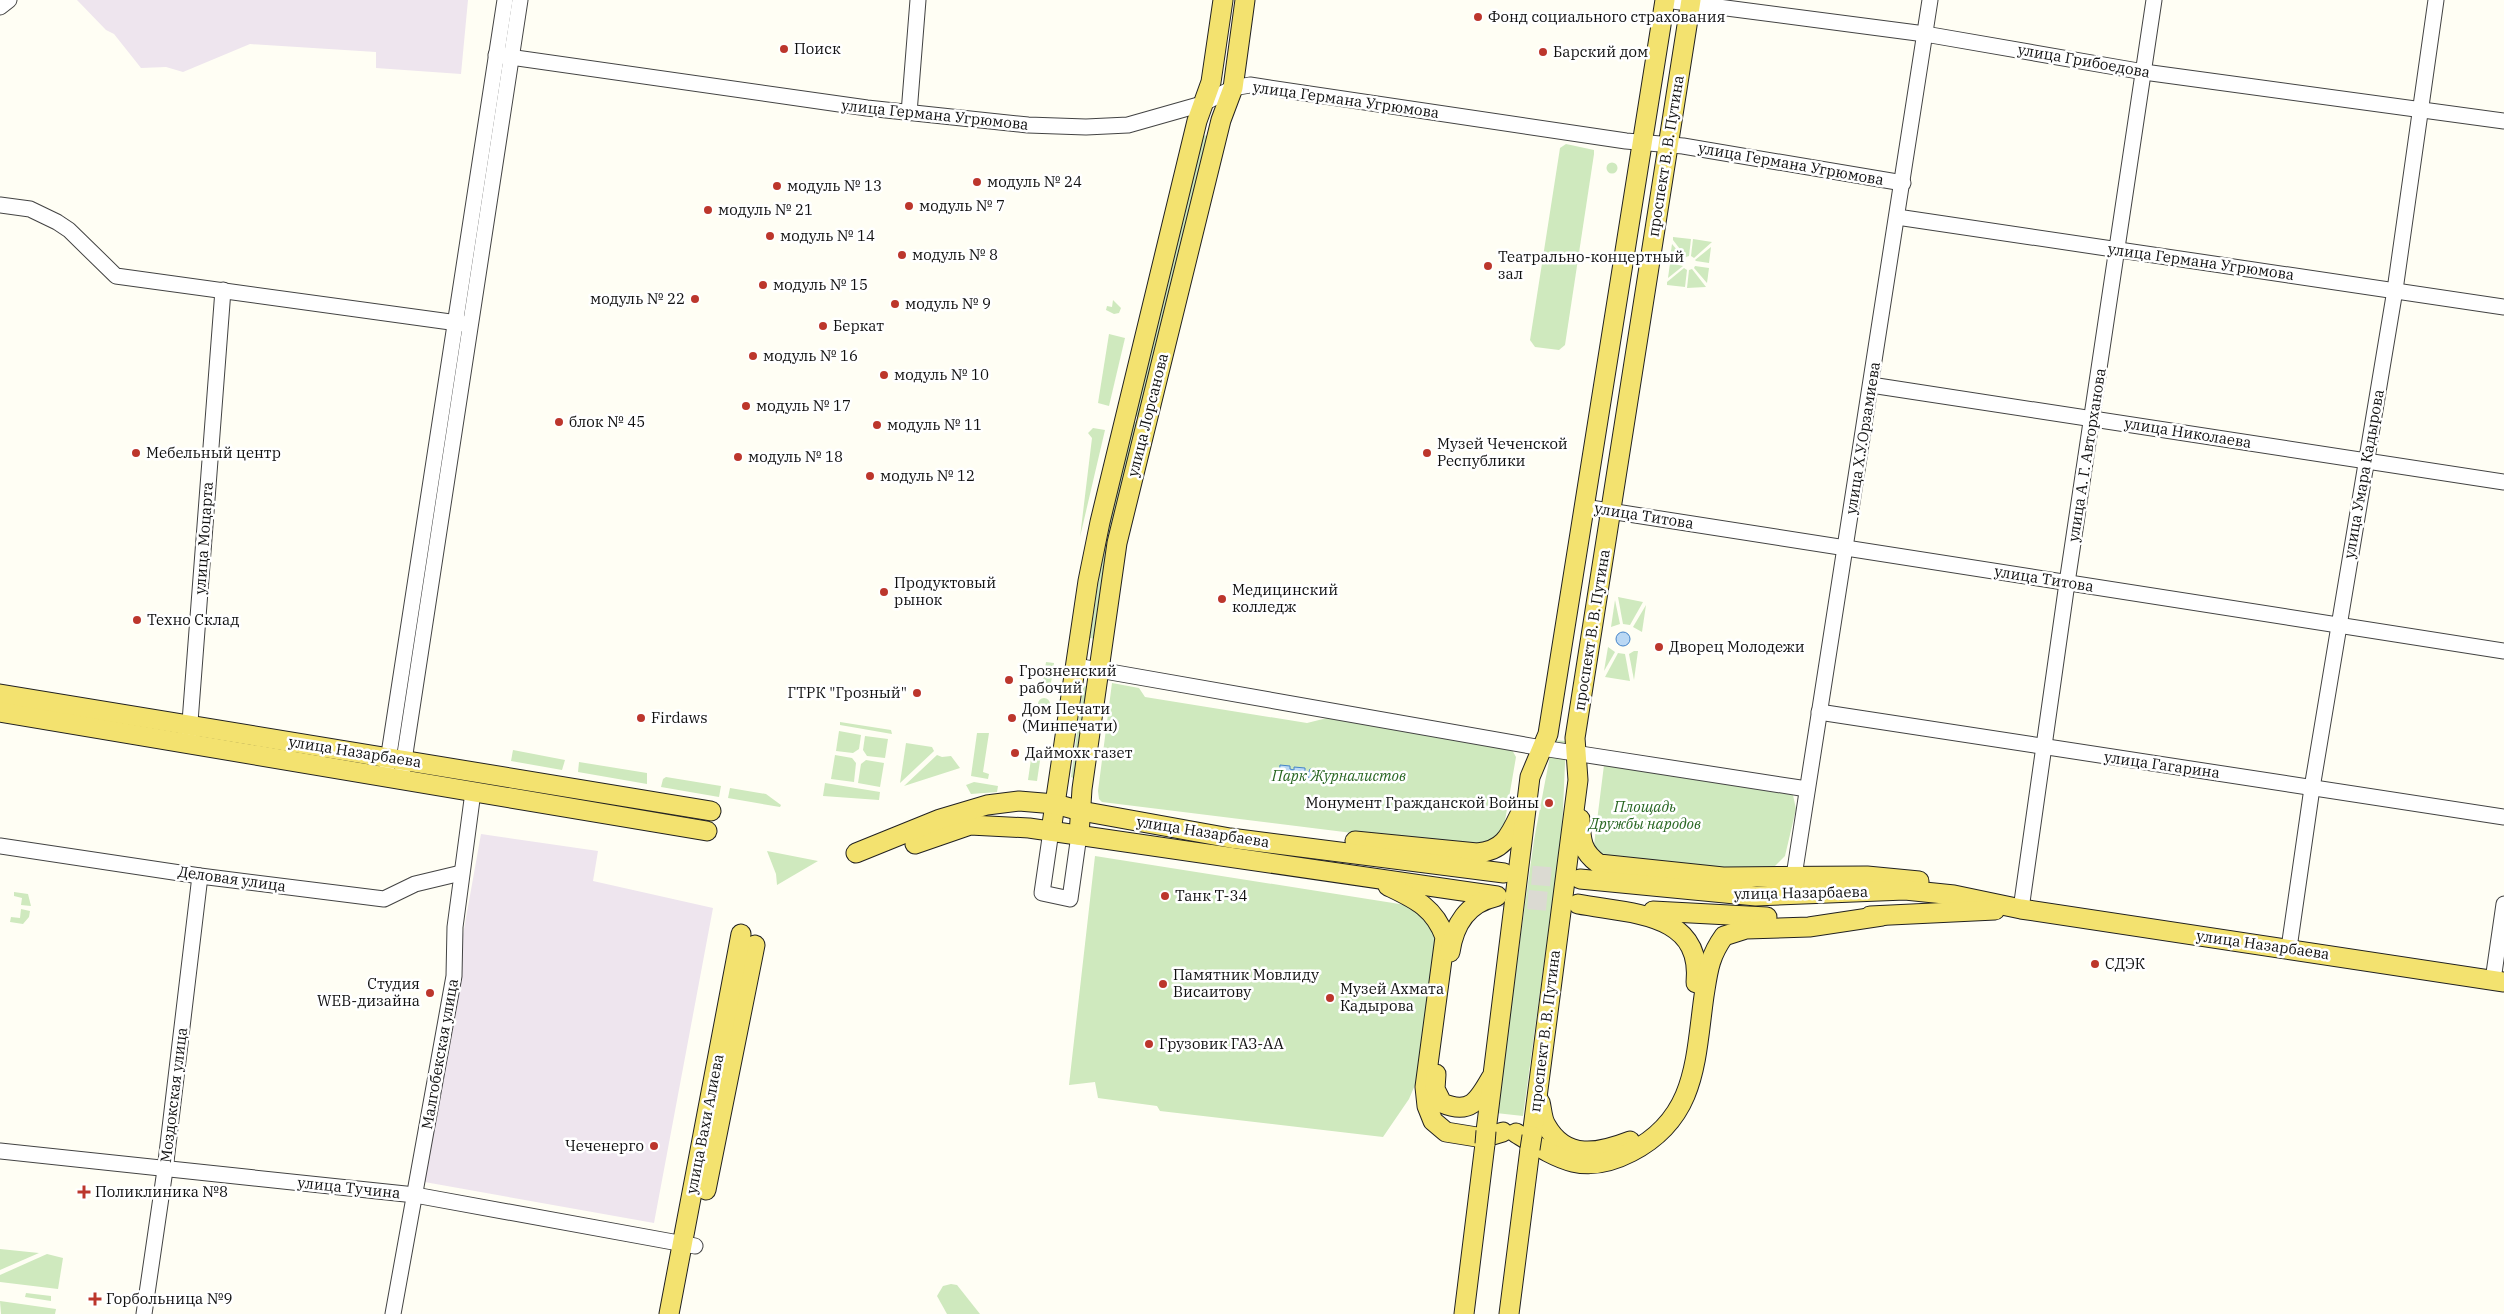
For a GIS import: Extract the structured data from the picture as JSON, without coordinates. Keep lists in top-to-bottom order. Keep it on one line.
{"streets":{"main road":["проспект В. В. Путина","улица Лорсанова","улица Назарбаева","улица Вахи Алиева"],"street":["улица Грибоедова","улица Германа Угрюмова","улица Николаева","улица Х.У.Орзамиева","улица А. Г. Авторханова","улица Умара Кадырова","улица Титова","улица Моцарта","улица Гагарина","Деловая улица","Малгобекская улица","Моздокская улица","улица Тучина"]},"crossings":[["улица Грибоедова","проспект В. В. Путина"],["улица Грибоедова","улица Х.У.Орзамиева"],["улица Грибоедова","улица А. Г. Авторханова"],["улица Грибоедова","улица Умара Кадырова"],["улица Германа Угрюмова","проспект В. В. Путина"],["улица Германа Угрюмова","улица Лорсанова"],["улица Германа Угрюмова","улица Х.У.Орзамиева"],["улица Германа Угрюмова","улица А. Г. Авторханова"],["улица Германа Угрюмова","улица Умара Кадырова"],["проспект В. В. Путина","улица Титова"],["проспект В. В. Путина","улица Назарбаева"],["улица Лорсанова","улица Назарбаева"],["улица Николаева","улица Х.У.Орзамиева"],["улица Николаева","улица А. Г. Авторханова"],["улица Николаева","улица Умара Кадырова"],["улица Х.У.Орзамиева","улица Титова"],["улица Х.У.Орзамиева","улица Гагарина"],["улица А. Г. Авторханова","улица Титова"],["улица А. Г. Авторханова","улица Назарбаева"],["улица А. Г. Авторханова","улица Гагарина"],["улица Умара Кадырова","улица Титова"],["улица Умара Кадырова","улица Назарбаева"],["улица Умара Кадырова","улица Гагарина"],["улица Моцарта","улица Назарбаева"],["улица Назарбаева","Малгобекская улица"],["Деловая улица","Малгобекская улица"],["Деловая улица","Моздокская улица"],["Малгобекская улица","улица Тучина"],["Моздокская улица","улица Тучина"],["улица Вахи Алиева","улица Тучина"]],"parks":["Парк Журналистов","Площадь Дружбы народов"],"places":{"other":["Фонд социального страхования","Поиск","Барский дом","модуль № 24","модуль № 13","модуль № 7","модуль № 21","модуль № 14","модуль № 8","Театрально-концертный зал","модуль № 15","модуль № 22","модуль № 9","Беркат","модуль № 16","модуль № 10","модуль № 17","блок № 45","модуль № 11","Мебельный центр","Музей Чеченской Республики","модуль № 18","модуль № 12","Продуктовый рынок","Медицинский колледж","Техно Склад","Дворец Молодежи","Грозненский рабочий","ГТРК \"Грозный\"","Firdaws","Дом Печати (Минпечати)","Даймохк газет","Монумент Гражданской Войны","Танк Т-34","СДЭК","Памятник Мовлиду Висаитову","Студия WEB-дизайна","Музей Ахмата Кадырова","Грузовик ГАЗ-АА","Чеченерго"],"health":["Поликлиника №8","Горбольница №9"]}}
